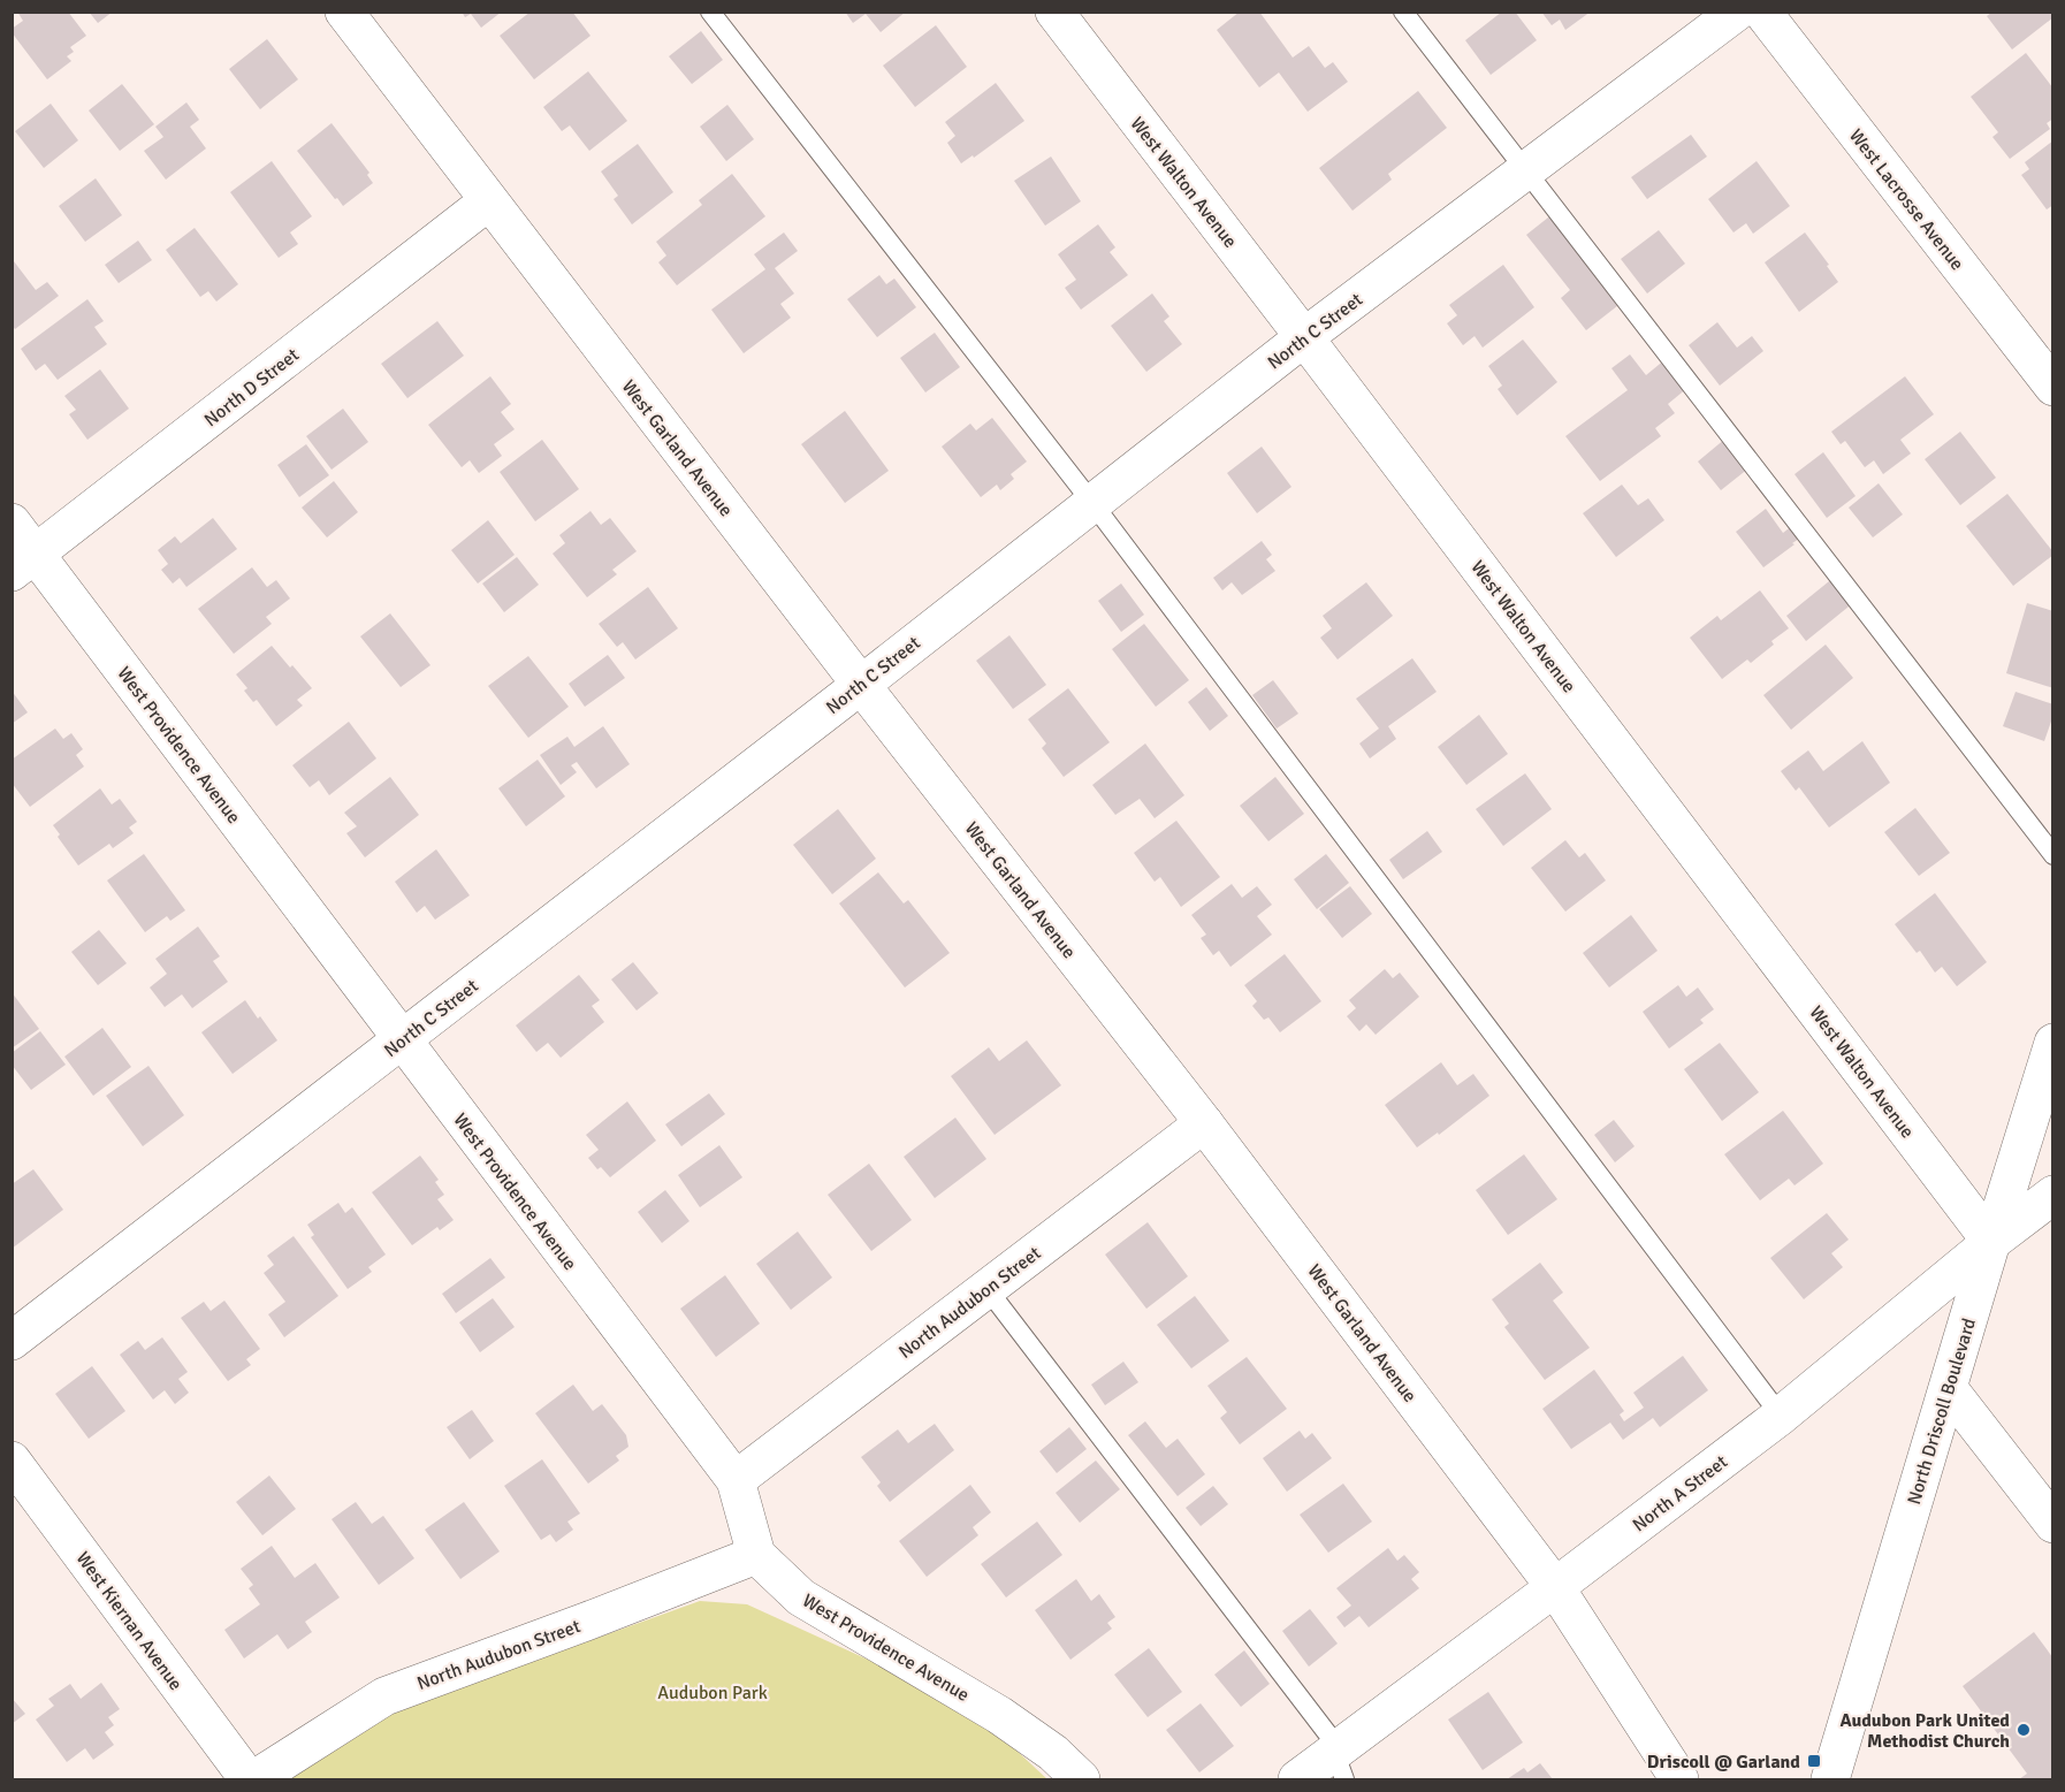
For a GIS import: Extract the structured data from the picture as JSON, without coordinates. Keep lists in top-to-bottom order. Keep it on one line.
{"streets":{"street":["West Walton Avenue","West Lacrosse Avenue","North C Street","North D Street","West Garland Avenue","West Providence Avenue","North Audubon Street","North Driscoll Boulevard","North A Street","West Kiernan Avenue"]},"crossings":[["West Walton Avenue","North C Street"],["West Walton Avenue","North Driscoll Boulevard"],["West Walton Avenue","North A Street"],["North C Street","West Garland Avenue"],["North C Street","West Providence Avenue"],["North D Street","West Garland Avenue"],["North D Street","West Providence Avenue"],["West Garland Avenue","North Audubon Street"],["West Garland Avenue","North A Street"],["West Providence Avenue","North Audubon Street"],["North Driscoll Boulevard","North A Street"]],"parks":["Audubon Park"],"places":{"other":["Audubon Park United Methodist Church"],"transit":["Driscoll @ Garland"]}}
